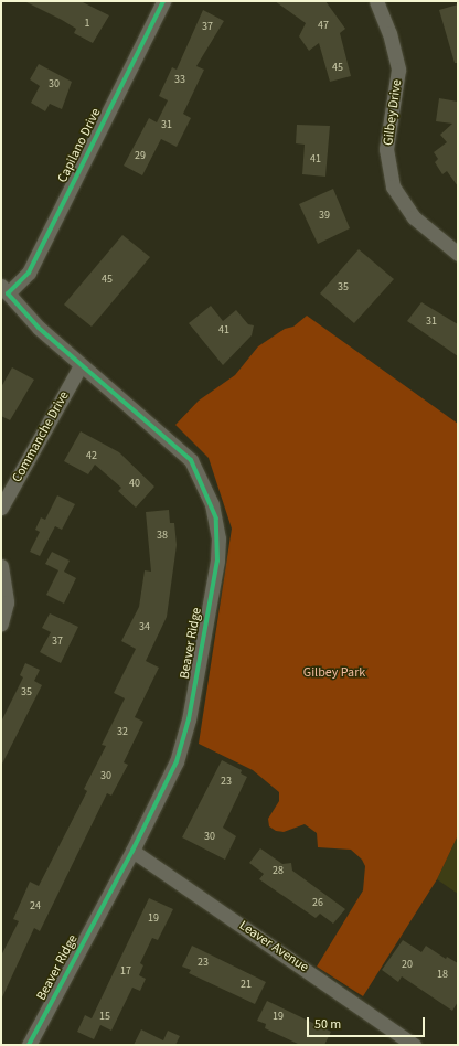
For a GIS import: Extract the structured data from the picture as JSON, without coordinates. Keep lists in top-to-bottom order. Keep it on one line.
{"streets":{"street":["Gilbey Drive","Capilano Drive","Commanche Drive","Beaver Ridge","Leaver Avenue"]},"crossings":[["Capilano Drive","Beaver Ridge"],["Commanche Drive","Beaver Ridge"],["Beaver Ridge","Leaver Avenue"]],"parks":["Gilbey Park"],"house_numbers":["1","47","37","45","33","30","31","29","41","39","45","35","31","41","42","40","38","34","37","35","32","30","23","30","28","26","24","19","23","20","17","18","21","15","19"],"scale_bar":"50 m"}
